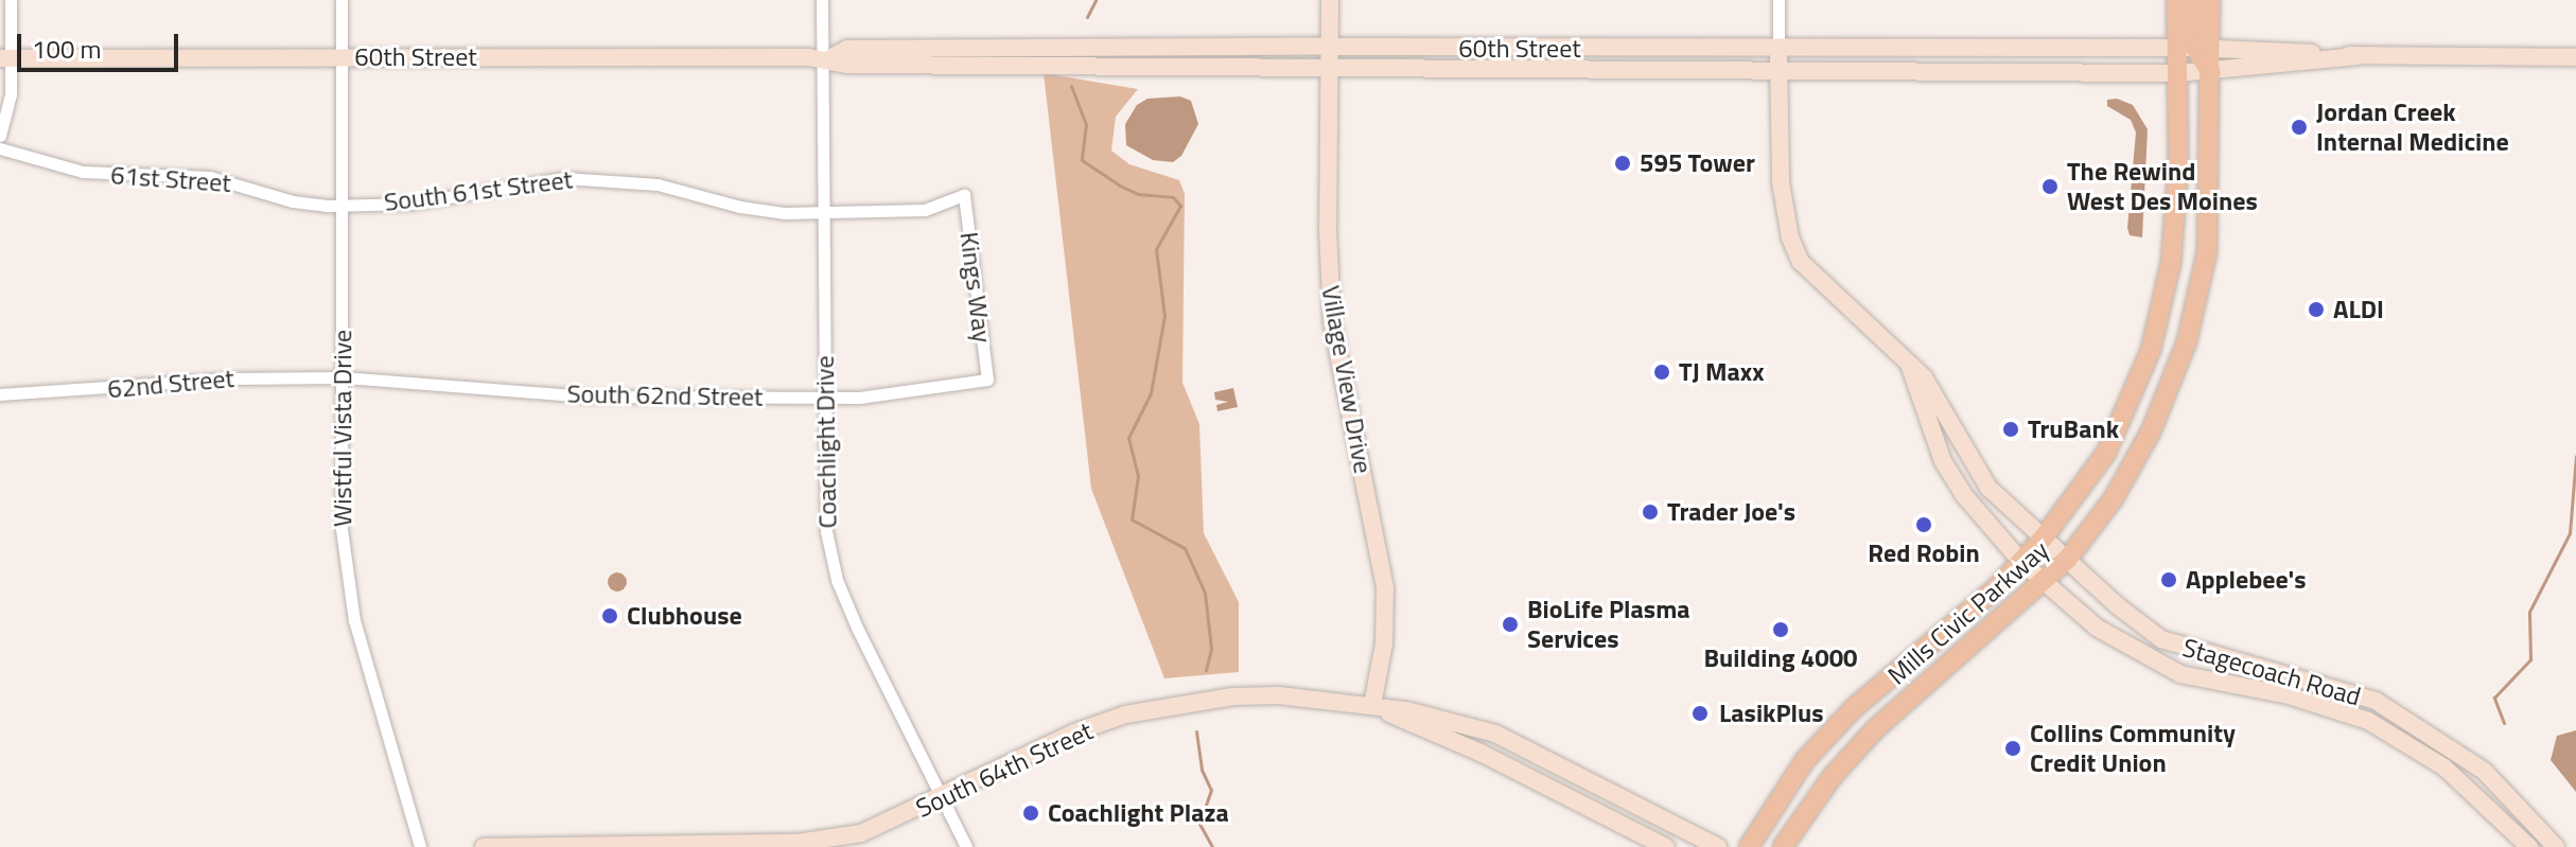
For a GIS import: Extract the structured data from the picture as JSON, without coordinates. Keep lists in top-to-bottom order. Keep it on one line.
{"streets":{"main road":["Mills Civic Parkway"],"street":["60th Street","61st Street","South 61st Street","Kings Way","Village View Drive","62nd Street","South 62nd Street","Wistful Vista Drive","Coachlight Drive","Stagecoach Road","South 64th Street"]},"crossings":[["60th Street","Village View Drive"],["60th Street","Wistful Vista Drive"],["60th Street","Coachlight Drive"],["60th Street","Mills Civic Parkway"],["60th Street","Stagecoach Road"],["61st Street","South 61st Street"],["61st Street","Wistful Vista Drive"],["South 61st Street","Kings Way"],["South 61st Street","Wistful Vista Drive"],["South 61st Street","Coachlight Drive"],["Kings Way","South 62nd Street"],["Village View Drive","South 64th Street"],["62nd Street","South 62nd Street"],["62nd Street","Wistful Vista Drive"],["South 62nd Street","Wistful Vista Drive"],["South 62nd Street","Coachlight Drive"],["Coachlight Drive","South 64th Street"],["Mills Civic Parkway","Stagecoach Road"]],"places":["Jordan Creek Internal Medicine","595 Tower","The Rewind West Des Moines","ALDI","TJ Maxx","TruBank","Trader Joe's","Red Robin","Applebee's","Clubhouse","BioLife Plasma Services","Building 4000","LasikPlus","Collins Community Credit Union","Coachlight Plaza"],"scale_bar":"100 m"}
